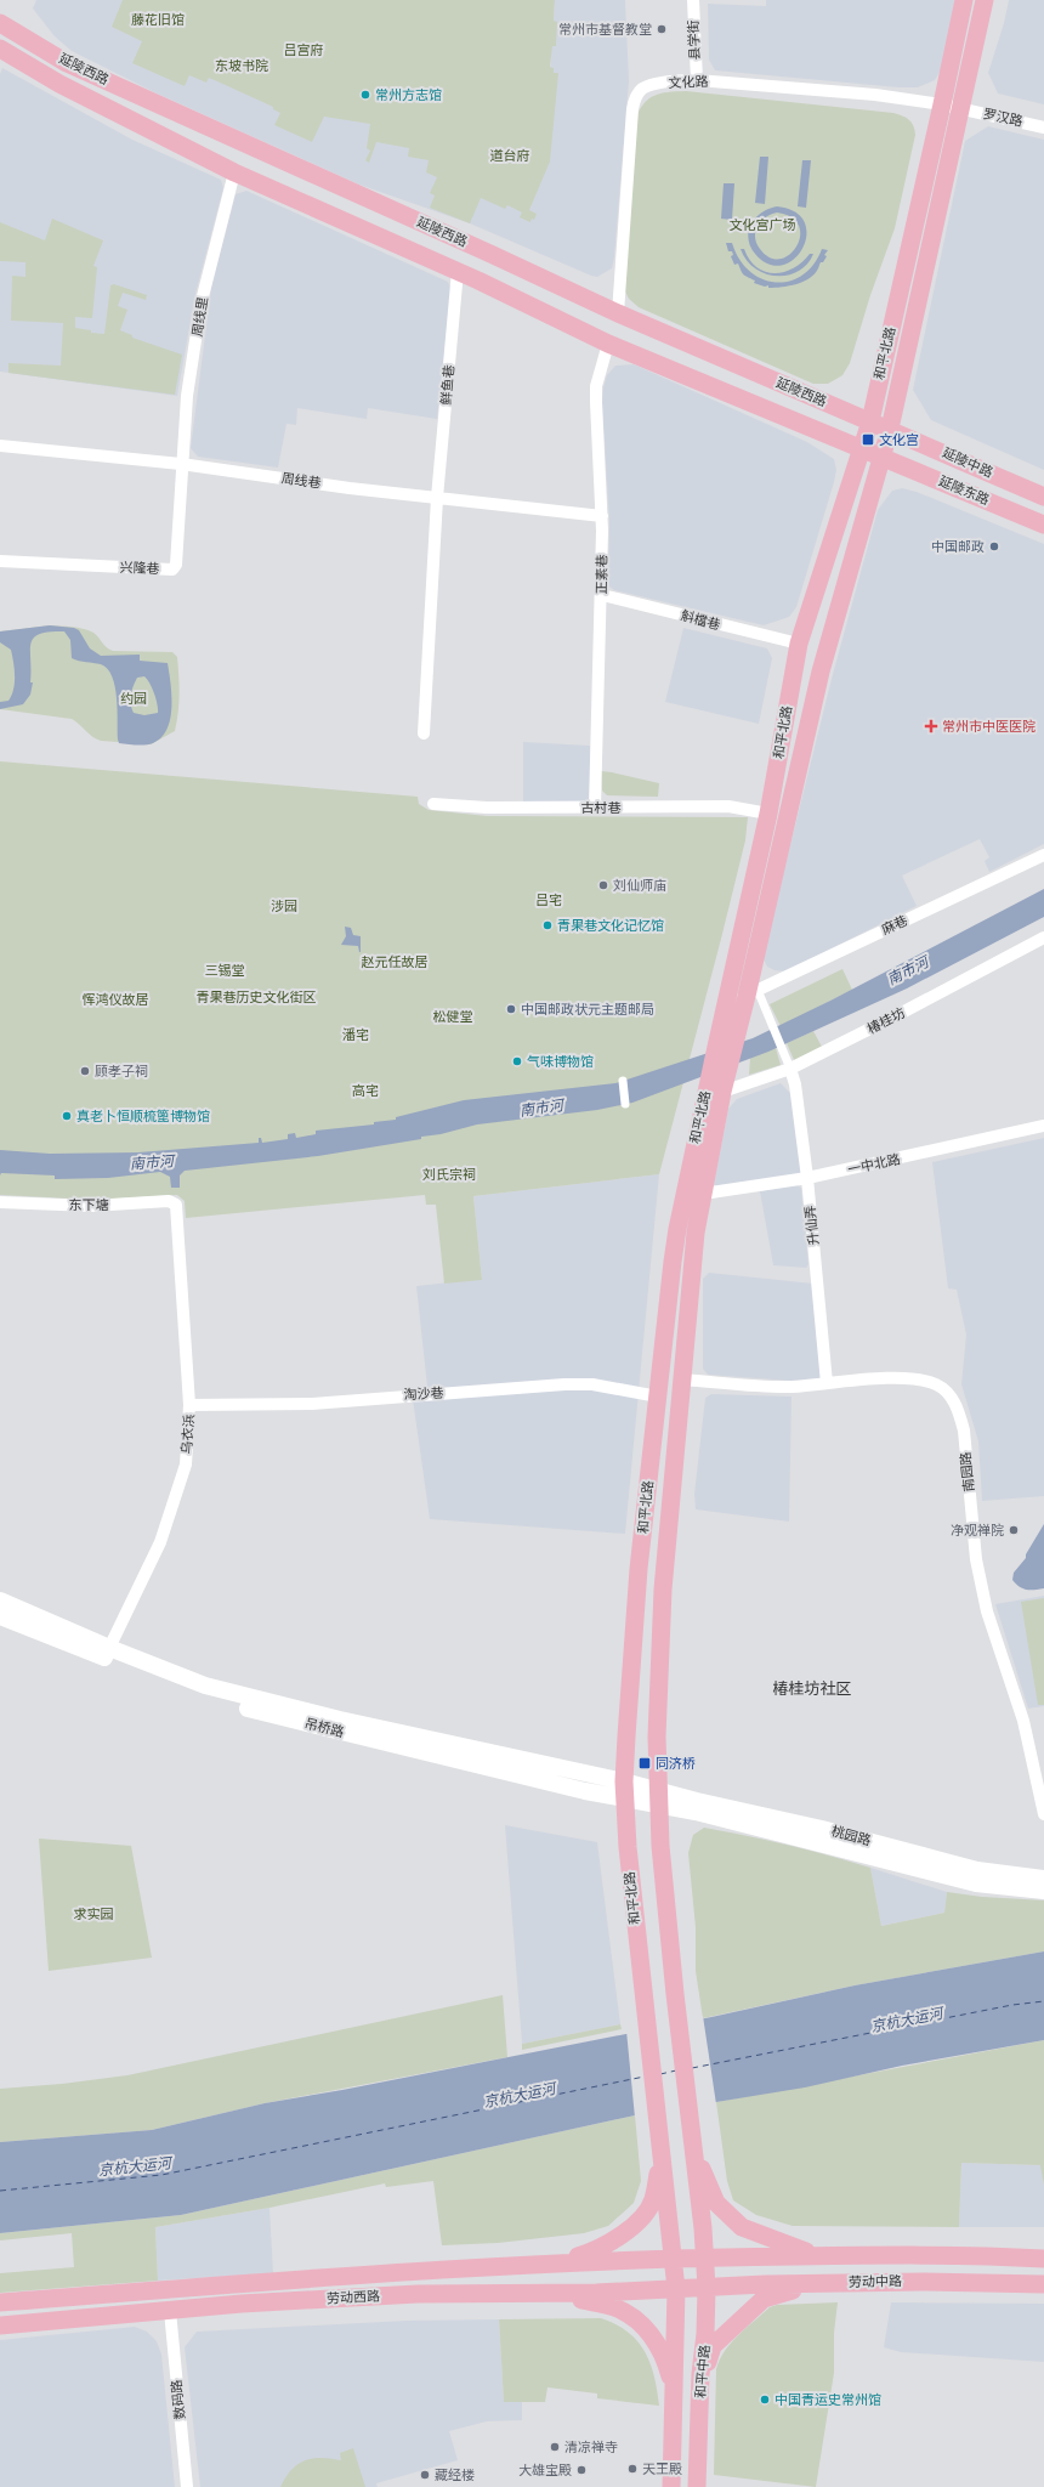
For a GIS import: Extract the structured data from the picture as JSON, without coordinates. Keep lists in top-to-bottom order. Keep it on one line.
{"streets":{"main road":["延陵西路","和平北路","延陵中路","延陵东路","吊桥路","桃园路","劳动中路","劳动西路","和平中路"],"street":["县学街","文化路","罗汉路","周线里","鲜鱼巷","周线巷","兴隆巷","正素巷","斛檔巷","古村巷","麻巷","椿桂坊","一中北路","东下塘","升仙弄","淘沙巷","乌衣浜","南园路","数码路"]},"crossings":[["县学街","文化路"],["延陵西路","文化路"],["延陵西路","周线里"],["延陵西路","和平北路"],["延陵西路","鲜鱼巷"],["延陵西路","延陵中路"],["延陵西路","延陵东路"],["延陵西路","正素巷"],["文化路","罗汉路"],["文化路","和平北路"],["罗汉路","和平北路"],["周线里","周线巷"],["周线里","兴隆巷"],["和平北路","延陵中路"],["和平北路","延陵东路"],["和平北路","斛檔巷"],["和平北路","古村巷"],["和平北路","麻巷"],["和平北路","椿桂坊"],["和平北路","一中北路"],["和平北路","淘沙巷"],["和平北路","南园路"],["和平北路","吊桥路"],["和平北路","桃园路"],["和平北路","劳动西路"],["和平北路","和平中路"],["鲜鱼巷","周线巷"],["周线巷","兴隆巷"],["周线巷","正素巷"],["正素巷","斛檔巷"],["正素巷","古村巷"],["椿桂坊","升仙弄"],["一中北路","升仙弄"],["东下塘","乌衣浜"],["升仙弄","南园路"],["淘沙巷","乌衣浜"],["乌衣浜","吊桥路"],["吊桥路","桃园路"],["劳动中路","劳动西路"],["劳动中路","和平中路"],["劳动西路","和平中路"],["劳动西路","数码路"]],"districts":["椿桂坊社区"],"water":["南市河","京杭大运河"],"parks":["藤花旧馆","吕宫府","东坡书院","道台府","文化宫广场","约园","吕宅","涉园","赵元任故居","三锡堂","青果巷历史文化街区","恽鸿仪故居","松健堂","潘宅","高宅","刘氏宗祠","求实园"],"places":{"other":["常州市基督教堂","常州方志馆","中国邮政","刘仙师庙","青果巷文化记忆馆","中国邮政状元主题邮局","气味博物馆","顾孝子祠","真老卜恒顺梳篦博物馆","净观禅院","中国青运史常州馆","清凉禅寺","天王殿","大雄宝殿","藏经楼"],"transit":["文化宫","同济桥"],"health":["常州市中医医院"]}}
